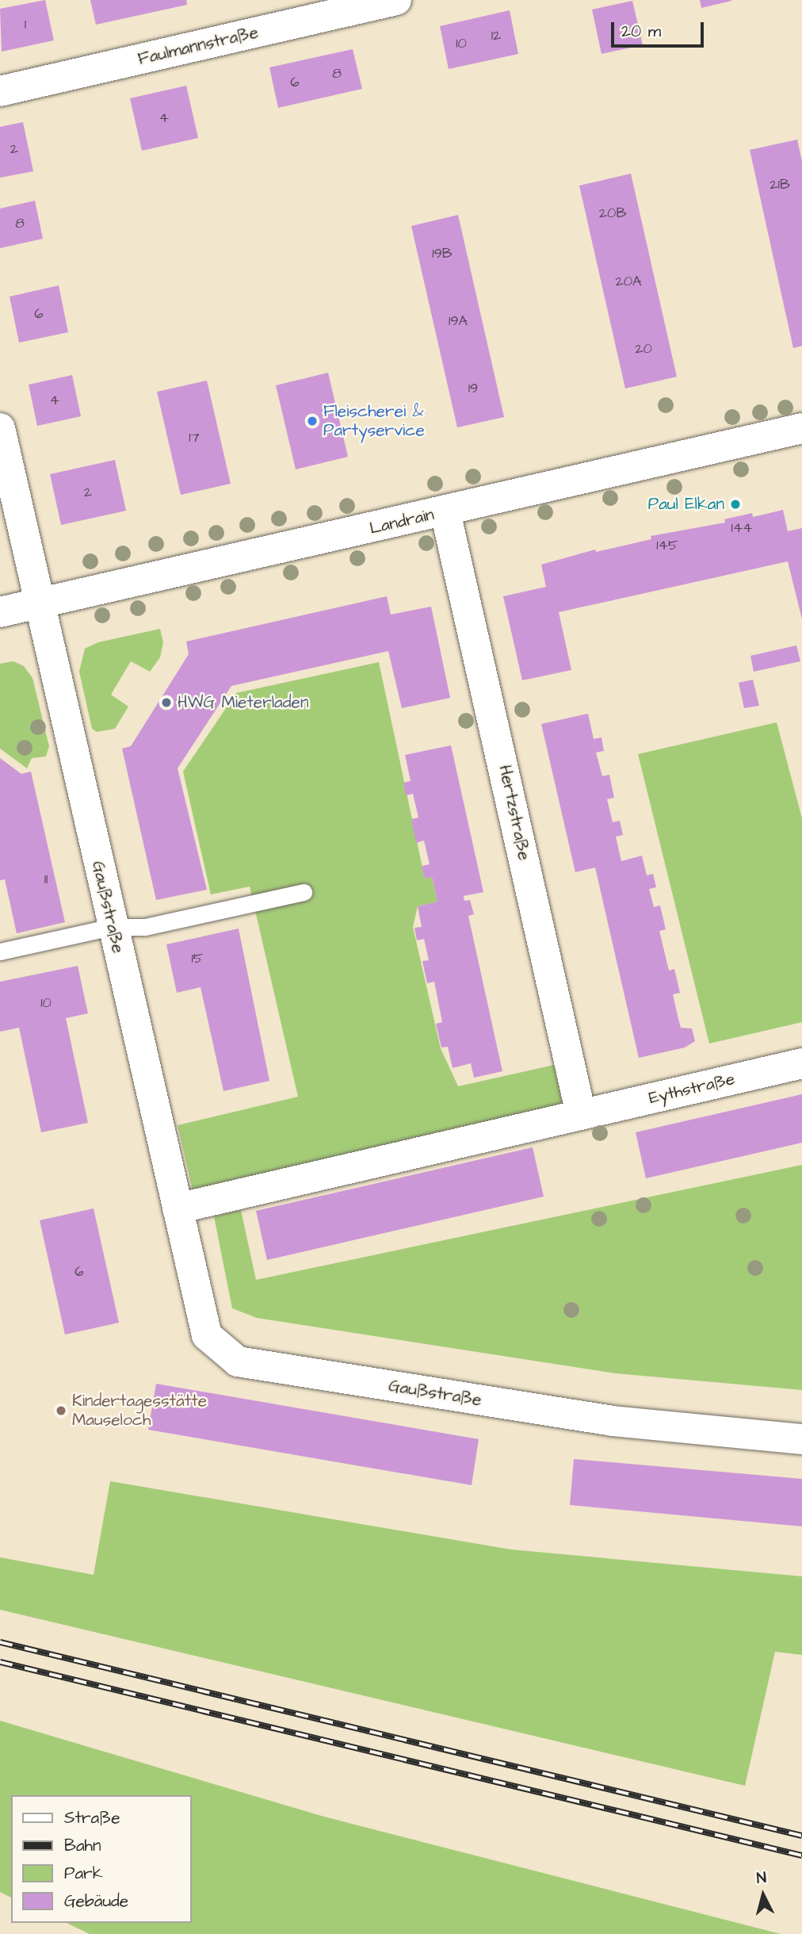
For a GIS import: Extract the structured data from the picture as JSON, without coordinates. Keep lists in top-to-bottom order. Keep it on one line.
{"streets":{"street":["Faulmannstraße","Landrain","Hertzstraße","Gaußstraße","Eythstraße"]},"crossings":[["Landrain","Hertzstraße"],["Landrain","Gaußstraße"],["Hertzstraße","Eythstraße"]],"places":["Fleischerei & Partyservice","Paul Elkan","HWG Mieterladen","Kindertagesstätte Mauseloch"],"house_numbers":["1","12","10","8","6","4","2","21B","20B","8","19B","20A","6","19A","20","19","4","17","2","144","145","11","15","10","6"],"legend":["Straße","Bahn","Park","Gebäude"],"scale_bar":"20 m","north":"top"}
